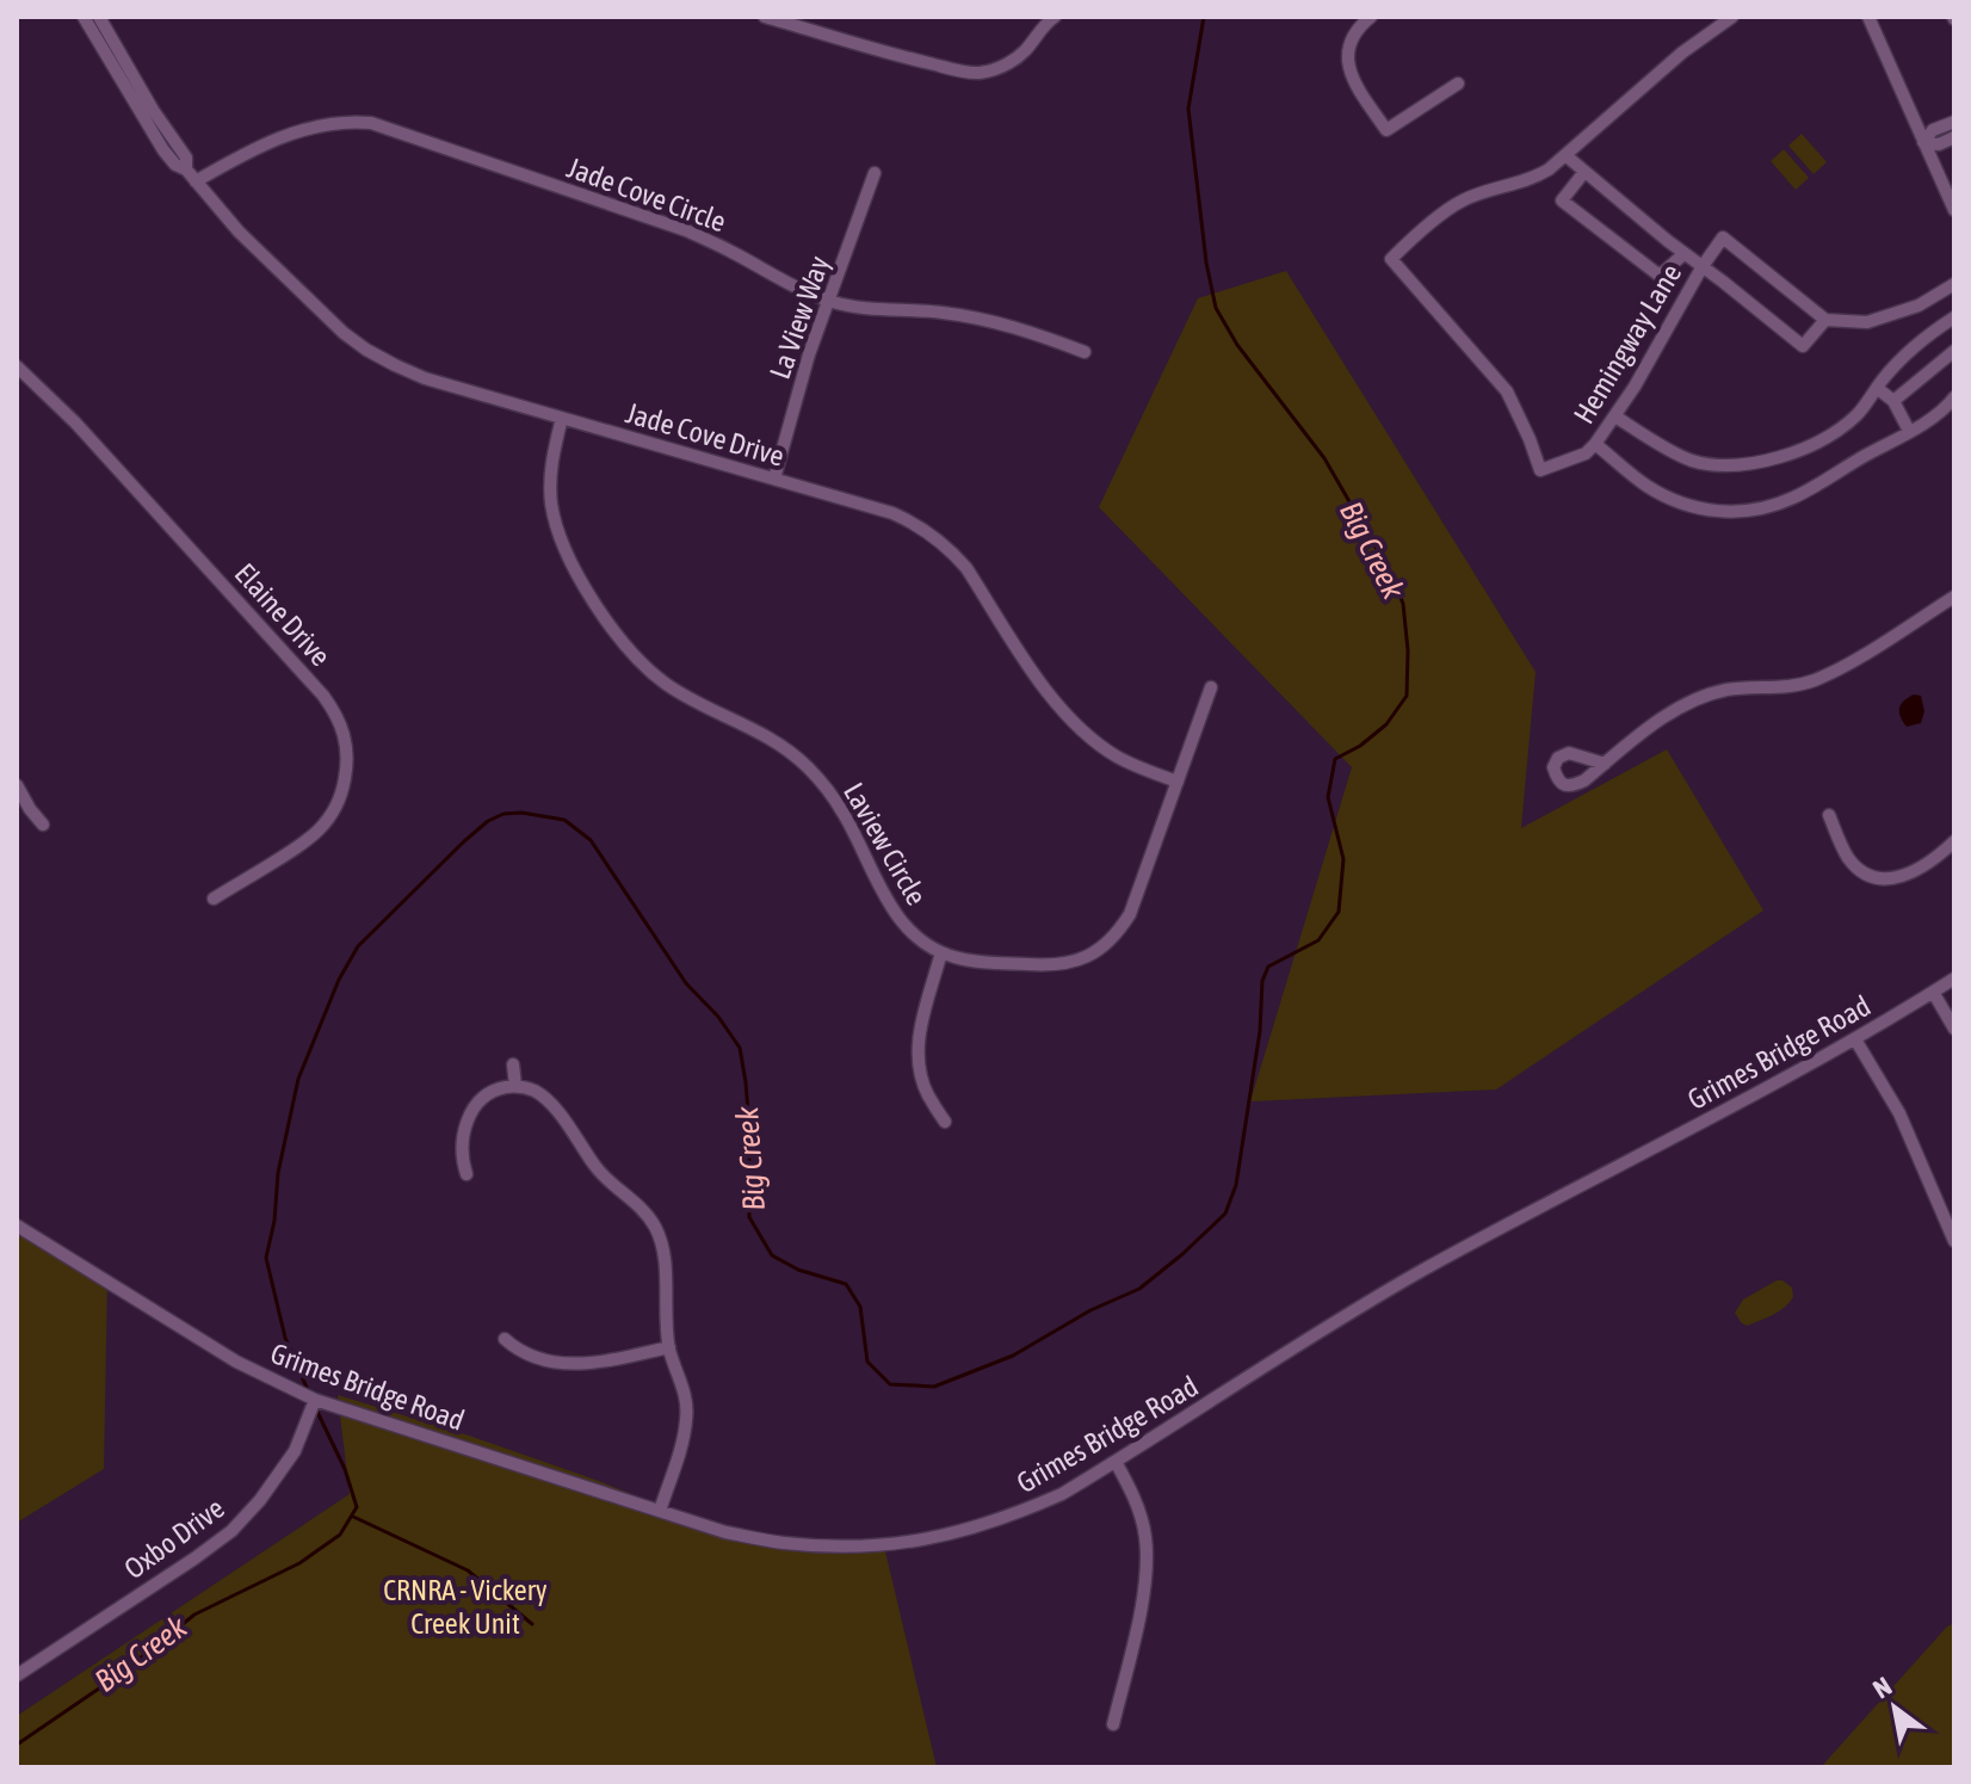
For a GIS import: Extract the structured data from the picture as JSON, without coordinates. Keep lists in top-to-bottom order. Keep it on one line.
{"streets":{"street":["Jade Cove Circle","La View Way","Hemingway Lane","Jade Cove Drive","Elaine Drive","Laview Circle","Grimes Bridge Road","Oxbo Drive"]},"crossings":[["Jade Cove Circle","La View Way"],["Jade Cove Circle","Jade Cove Drive"],["La View Way","Jade Cove Drive"],["Jade Cove Drive","Laview Circle"],["Grimes Bridge Road","Oxbo Drive"]],"water":["Big Creek"],"parks":["CRNRA - Vickery Creek Unit"],"north":"top left"}
